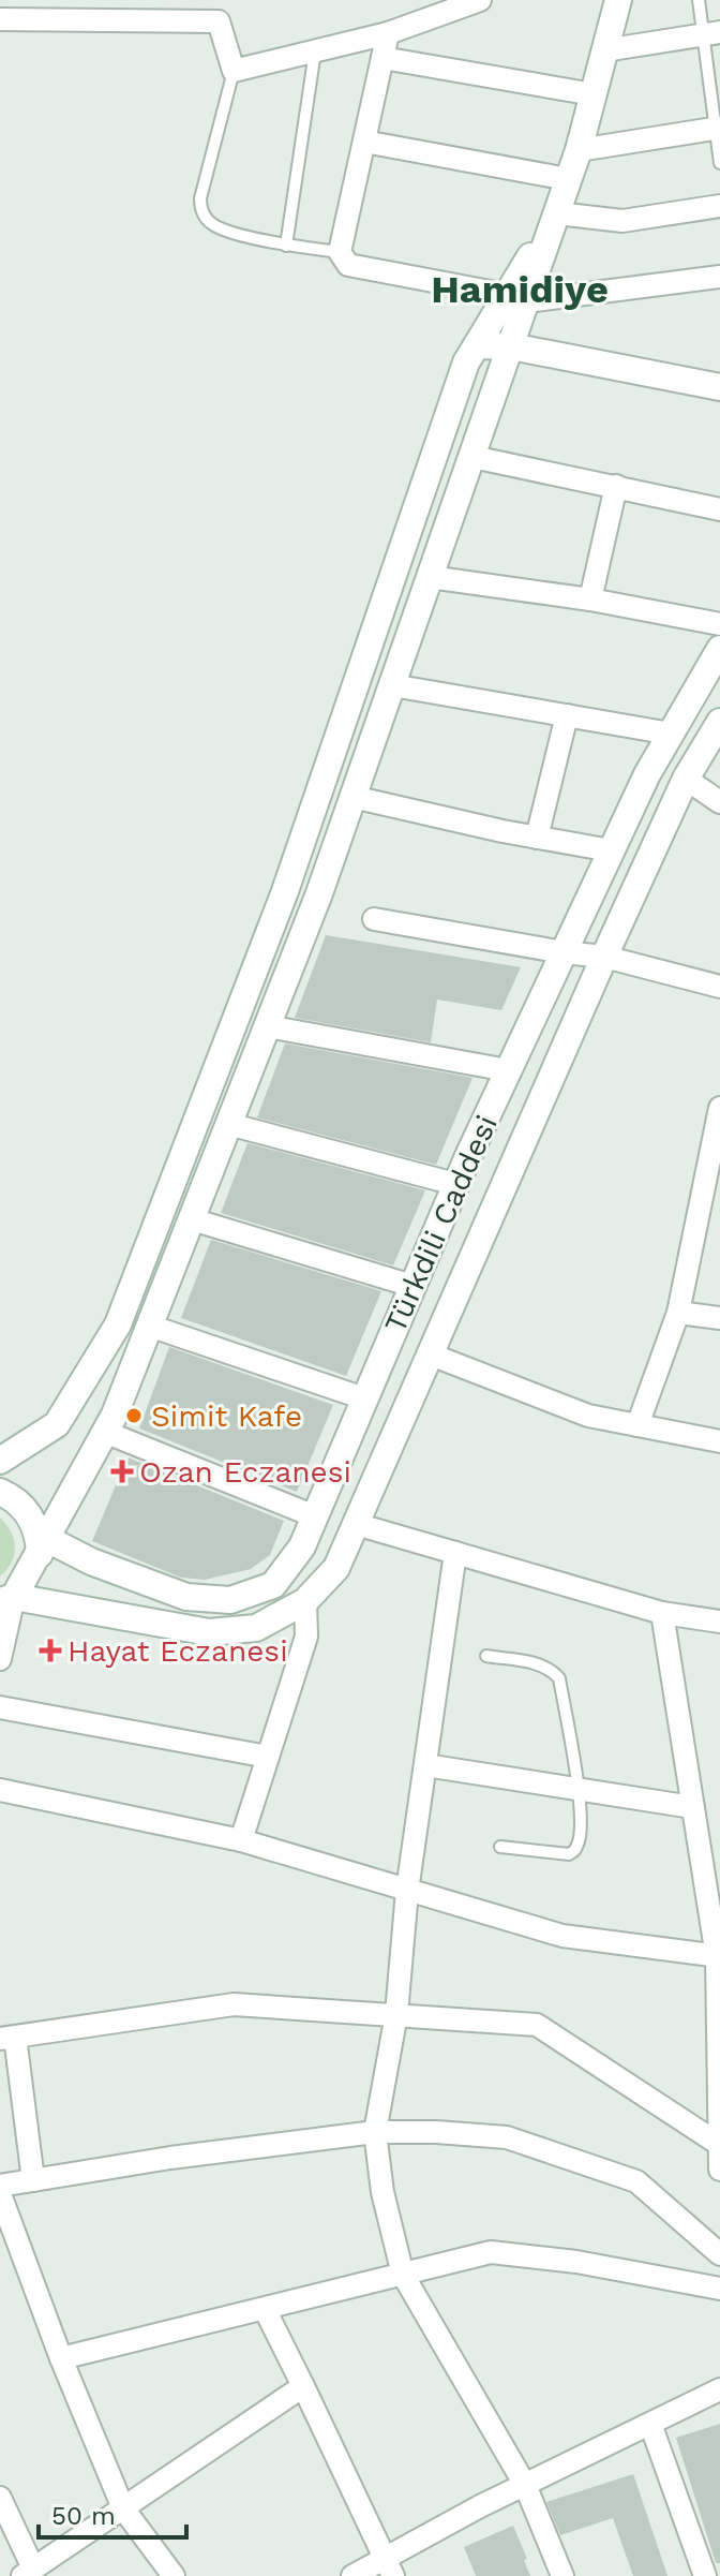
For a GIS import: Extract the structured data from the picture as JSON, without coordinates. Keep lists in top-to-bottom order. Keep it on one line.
{"streets":{"main road":["Türkdili Caddesi"]},"districts":["Hamidiye"],"places":{"other":["Simit Kafe"],"health":["Ozan Eczanesi","Hayat Eczanesi"]},"scale_bar":"50 m"}
